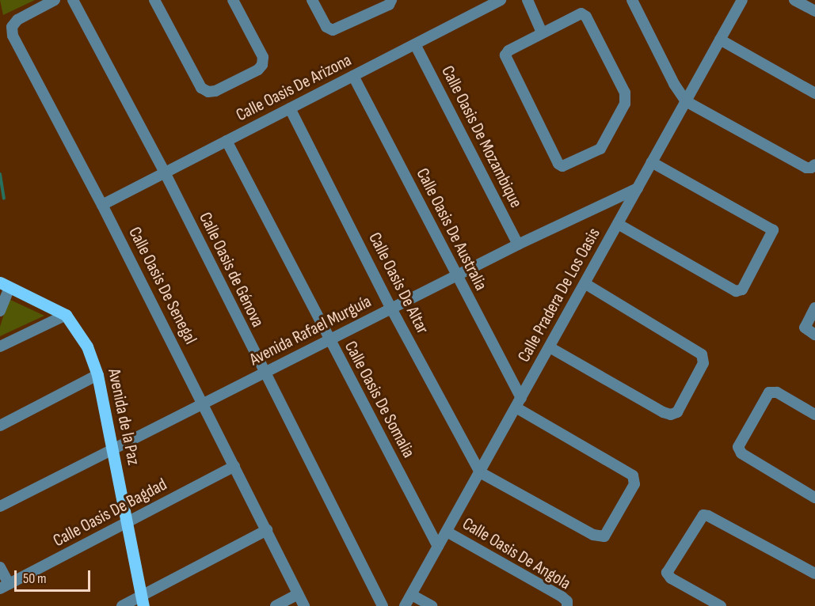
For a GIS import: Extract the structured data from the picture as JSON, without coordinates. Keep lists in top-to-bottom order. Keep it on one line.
{"streets":{"main road":["Avenida de la Paz"],"street":["Calle Oasis De Arizona","Calle Oasis De Mozambique","Calle Oasis De Australia","Calle Oasis de Génova","Calle Oasis De Altar","Calle Oasis De Senegal","Calle Pradera De Los Oasis","Avenida Rafael Murguía","Calle Oasis De Somalia","Calle Oasis De Bagdad","Calle Oasis De Angola"]},"crossings":[["Calle Oasis De Arizona","Calle Oasis De Mozambique"],["Calle Oasis De Arizona","Calle Oasis De Australia"],["Calle Oasis De Arizona","Calle Oasis de Génova"],["Calle Oasis De Arizona","Calle Oasis De Altar"],["Calle Oasis De Arizona","Calle Oasis De Senegal"],["Calle Oasis De Arizona","Calle Oasis De Somalia"],["Calle Oasis De Mozambique","Avenida Rafael Murguía"],["Calle Oasis De Australia","Calle Pradera De Los Oasis"],["Calle Oasis De Australia","Avenida Rafael Murguía"],["Calle Oasis de Génova","Avenida Rafael Murguía"],["Calle Oasis De Altar","Calle Pradera De Los Oasis"],["Calle Oasis De Altar","Avenida Rafael Murguía"],["Calle Oasis De Senegal","Avenida Rafael Murguía"],["Calle Oasis De Senegal","Calle Oasis De Bagdad"],["Calle Pradera De Los Oasis","Avenida Rafael Murguía"],["Calle Pradera De Los Oasis","Calle Oasis De Somalia"],["Calle Pradera De Los Oasis","Calle Oasis De Angola"],["Avenida Rafael Murguía","Calle Oasis De Somalia"],["Avenida Rafael Murguía","Avenida de la Paz"],["Avenida de la Paz","Calle Oasis De Bagdad"]],"scale_bar":"50 m"}
